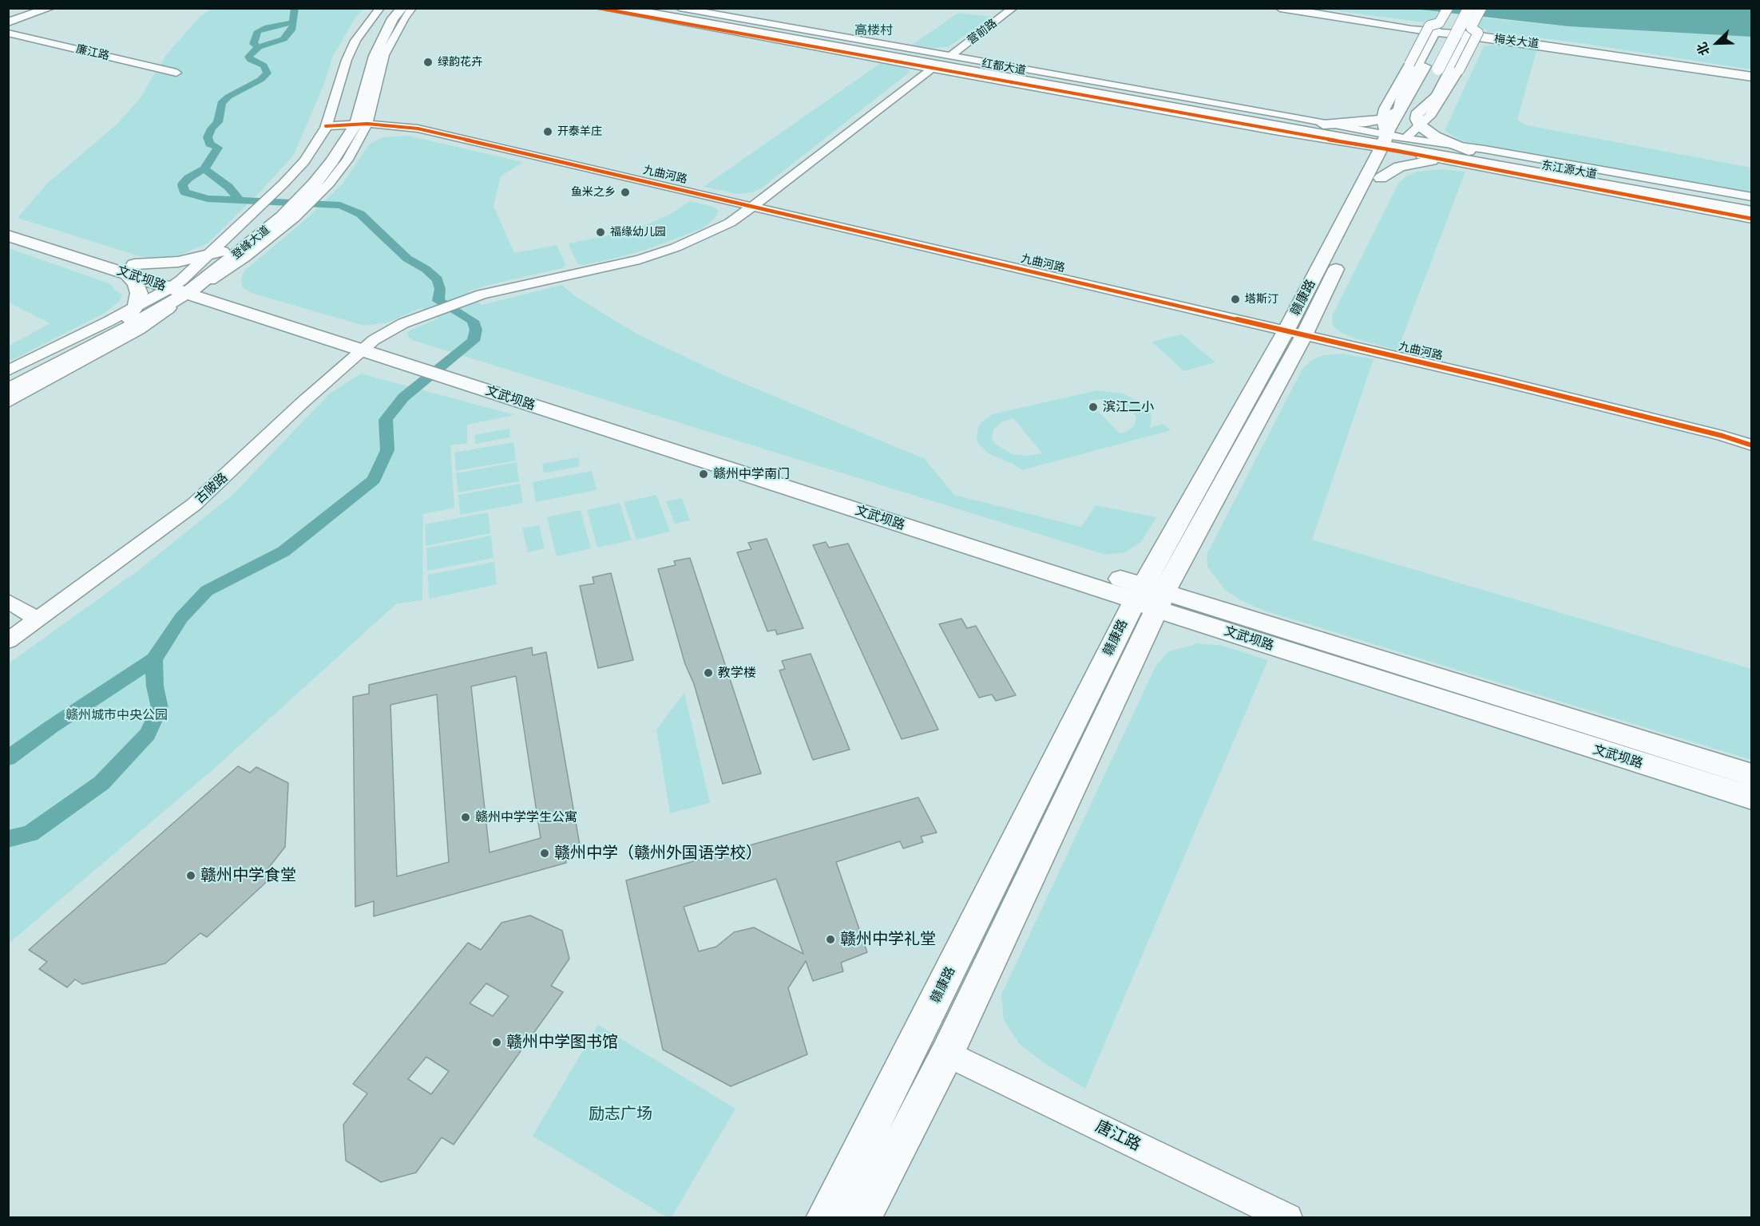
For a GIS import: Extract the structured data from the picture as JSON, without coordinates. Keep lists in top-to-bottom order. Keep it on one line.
{"streets":{"main road":["梅关大道","红都大道","东江源大道","登峰大道","文武坝路","赣康路"],"street":["营前路","廉江路","九曲河路","古陂路","唐江路"]},"crossings":[["红都大道","东江源大道"],["红都大道","赣康路"],["东江源大道","赣康路"],["九曲河路","登峰大道"],["九曲河路","赣康路"],["九曲河路","古陂路"],["登峰大道","文武坝路"],["文武坝路","赣康路"],["文武坝路","古陂路"],["赣康路","唐江路"]],"districts":["高楼村"],"parks":["赣州城市中央公园","励志广场"],"places":["绿韵花卉","开泰羊庄","鱼米之乡","福缘幼儿园","塔斯汀","滨江二小","赣州中学南门","教学楼","赣州中学学生公寓","赣州中学（赣州外国语学校）","赣州中学食堂","赣州中学礼堂","赣州中学图书馆"],"north":"bottom left"}
